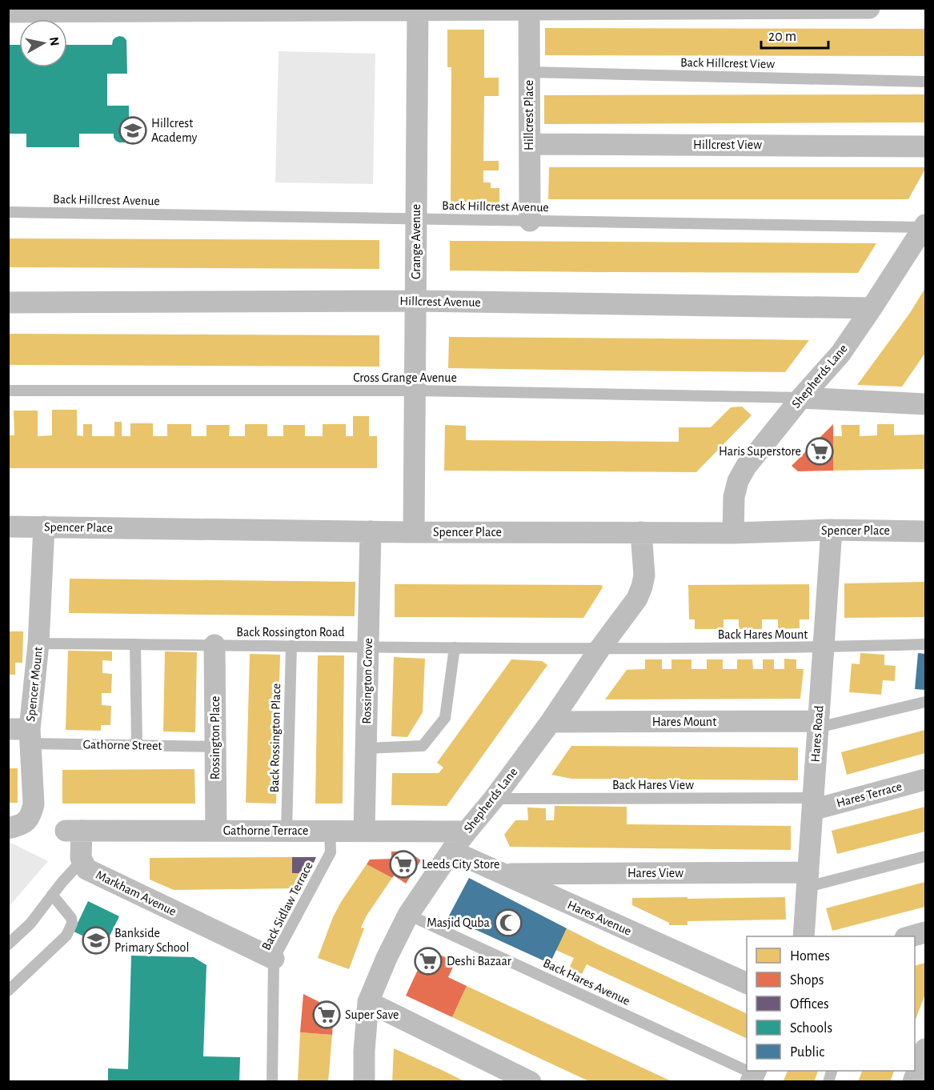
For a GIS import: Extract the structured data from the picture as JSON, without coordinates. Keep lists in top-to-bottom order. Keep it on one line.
{"streets":{"street":["Hillcrest Place","Hillcrest View","Grange Avenue","Hillcrest Avenue","Shepherds Lane","Spencer Place","Rossington Grove","Spencer Mount","Hares Mount","Hares Road","Rossington Place","Gathorne Street","Hares Terrace","Gathorne Terrace","Hares View","Markham Avenue","Hares Avenue"],"lane":["Back Hillcrest View","Back Hillcrest Avenue","Cross Grange Avenue","Back Rossington Road","Back Hares Mount","Back Rossington Place","Back Hares View","Back Sidlaw Terrace","Back Hares Avenue"]},"crossings":[["Back Hillcrest View","Hillcrest Place"],["Hillcrest Place","Hillcrest View"],["Hillcrest Place","Back Hillcrest Avenue"],["Back Hillcrest Avenue","Grange Avenue"],["Back Hillcrest Avenue","Shepherds Lane"],["Grange Avenue","Hillcrest Avenue"],["Grange Avenue","Cross Grange Avenue"],["Grange Avenue","Spencer Place"],["Hillcrest Avenue","Shepherds Lane"],["Shepherds Lane","Cross Grange Avenue"],["Shepherds Lane","Spencer Place"],["Shepherds Lane","Back Rossington Road"],["Shepherds Lane","Back Hares Mount"],["Shepherds Lane","Hares Mount"],["Shepherds Lane","Back Hares View"],["Shepherds Lane","Gathorne Terrace"],["Shepherds Lane","Hares Avenue"],["Shepherds Lane","Back Hares Avenue"],["Spencer Place","Rossington Grove"],["Spencer Place","Spencer Mount"],["Spencer Place","Hares Road"],["Back Rossington Road","Back Hares Mount"],["Back Rossington Road","Rossington Grove"],["Back Rossington Road","Spencer Mount"],["Back Rossington Road","Rossington Place"],["Back Rossington Road","Back Rossington Place"],["Back Hares Mount","Hares Road"],["Rossington Grove","Gathorne Terrace"],["Spencer Mount","Gathorne Street"],["Hares Mount","Hares Road"],["Hares Road","Back Hares View"],["Hares Road","Hares Terrace"],["Hares Road","Hares View"],["Rossington Place","Gathorne Street"],["Rossington Place","Gathorne Terrace"],["Back Rossington Place","Gathorne Terrace"],["Back Hares View","Hares Terrace"],["Gathorne Terrace","Markham Avenue"],["Gathorne Terrace","Back Sidlaw Terrace"],["Hares View","Hares Avenue"],["Markham Avenue","Back Sidlaw Terrace"]],"places":{"school or university":["Hillcrest Academy","Bankside Primary School"],"supermarket":["Haris Superstore","Leeds City Store","Deshi Bazaar","Super Save"],"mosque":["Masjid Quba"]},"legend":["Homes","Shops","Offices","Schools","Public"],"scale_bar":"20 m","north":"right"}
